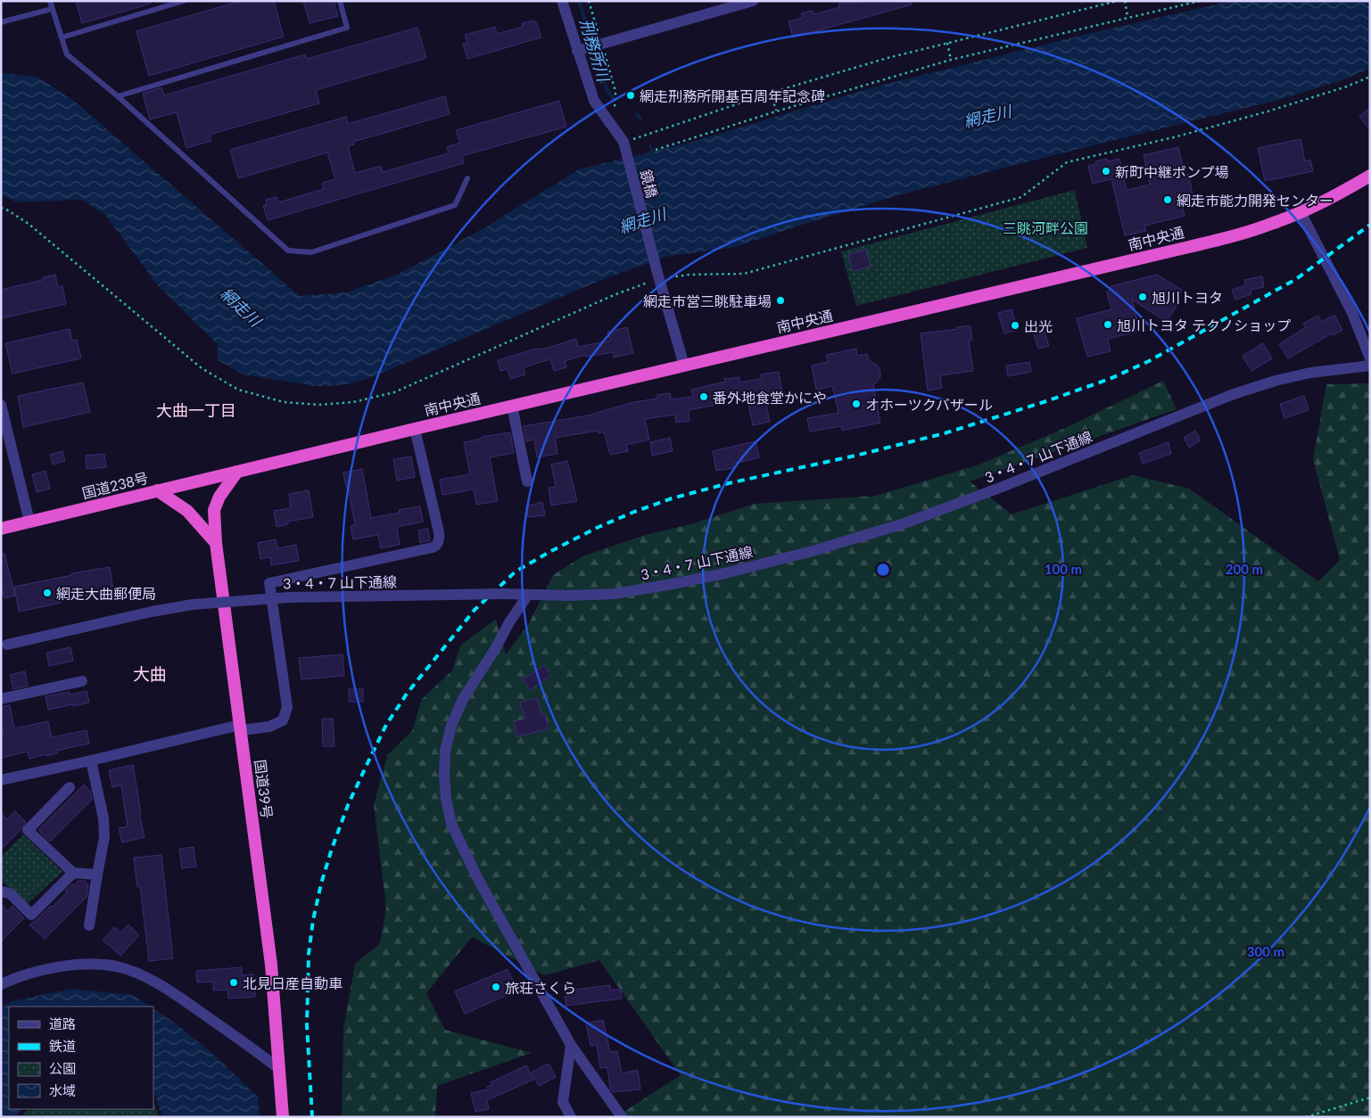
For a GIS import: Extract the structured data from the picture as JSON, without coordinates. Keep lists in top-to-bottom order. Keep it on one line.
{"streets":{"highway":["南中央通","国道238号","国道39号"],"street":["鏡橋","3・4・7 山下通線"]},"crossings":[["鏡橋","南中央通"],["南中央通","国道238号"],["南中央通","国道39号"],["国道238号","国道39号"]],"districts":["大曲一丁目","大曲"],"water":["刑務所川","網走川"],"parks":["三眺河畔公園"],"places":["網走刑務所開基百周年記念碑","新町中継ポンプ場","網走市能力開発センター","旭川トヨタ","網走市営三眺駐車場","旭川トヨタ テクノショップ","出光","番外地食堂かにや","オホーツクバザール","網走大曲郵便局","北見日産自動車","旅荘さくら"],"legend":["道路","鉄道","公園","水域"],"rings":["100 m","200 m","300 m"]}
